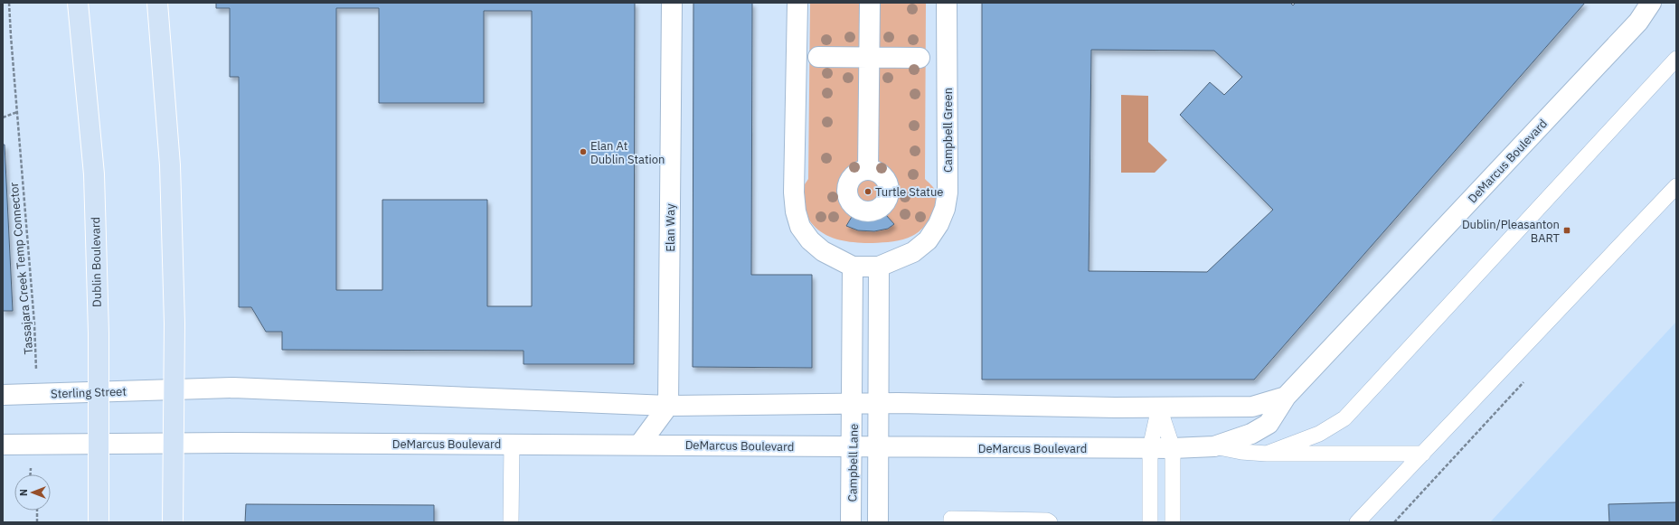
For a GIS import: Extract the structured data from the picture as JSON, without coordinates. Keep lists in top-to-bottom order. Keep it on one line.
{"streets":{"main road":["Dublin Boulevard"],"street":["Campbell Green","DeMarcus Boulevard","Elan Way","Sterling Street","Campbell Lane"],"path":["Tassajara Creek Temp Connector"]},"crossings":[["DeMarcus Boulevard","Campbell Lane"],["Dublin Boulevard","Sterling Street"]],"places":{"other":["Elan At Dublin Station","Turtle Statue"],"transit":["Dublin/Pleasanton BART"]},"north":"left"}
